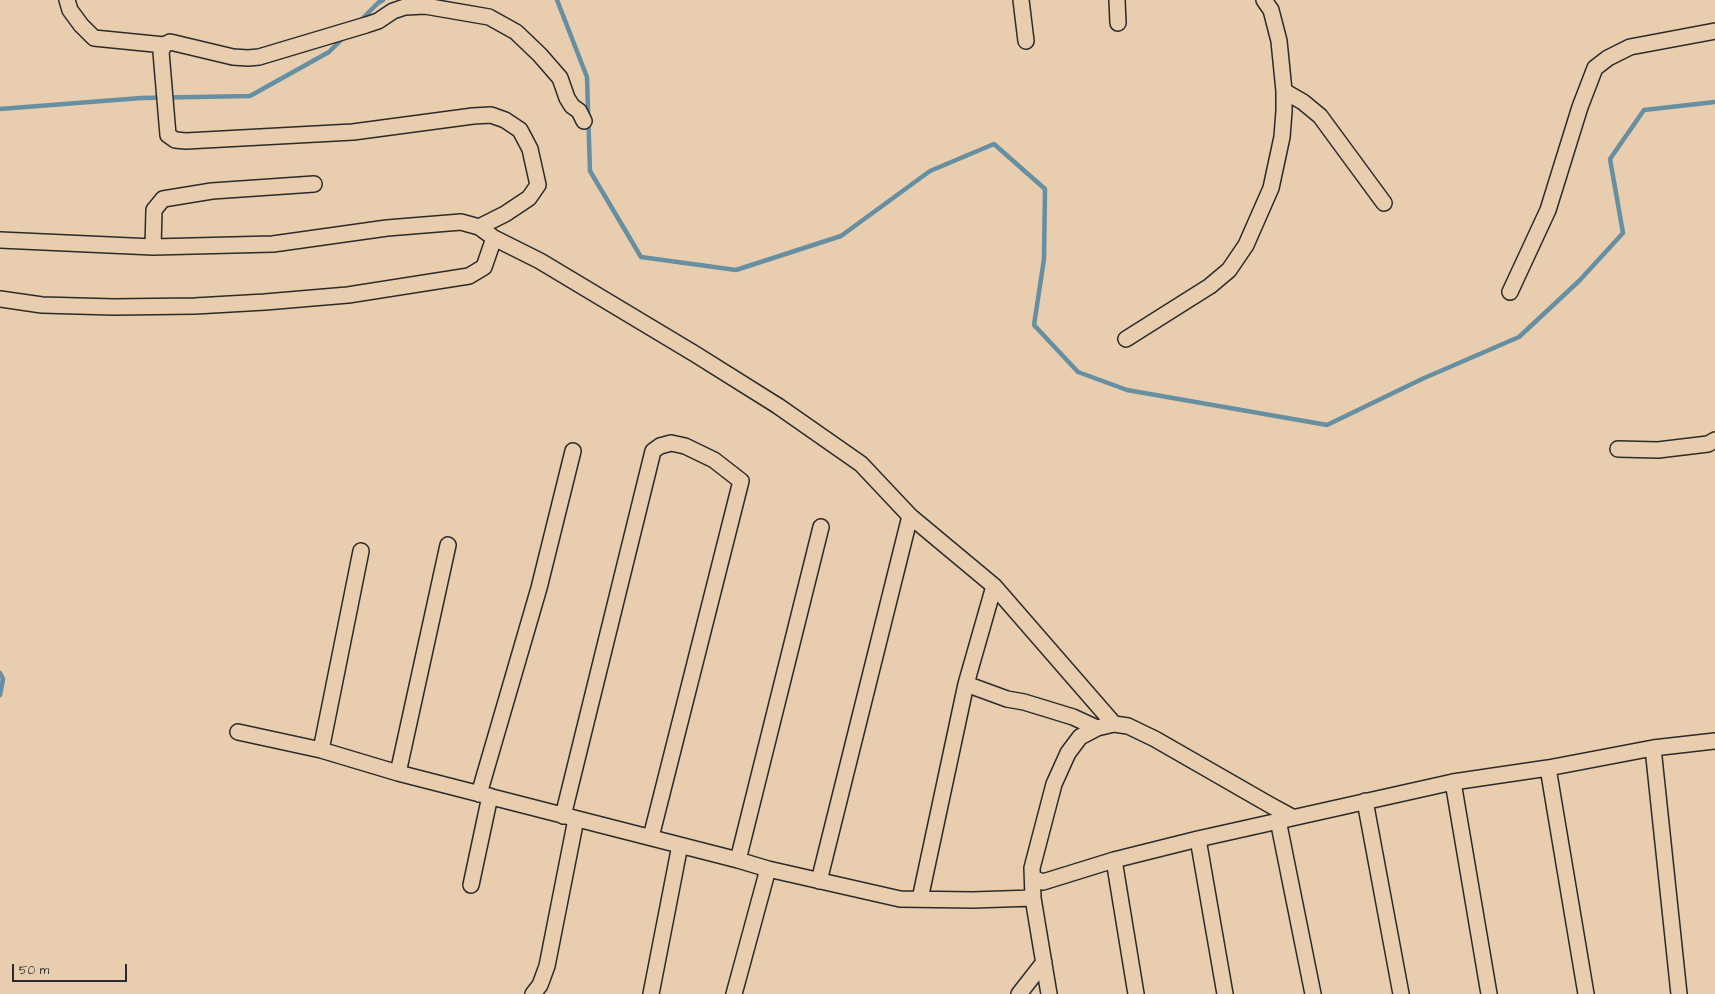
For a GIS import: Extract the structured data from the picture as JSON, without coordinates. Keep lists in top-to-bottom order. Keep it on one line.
{"scale_bar":"50 m"}
